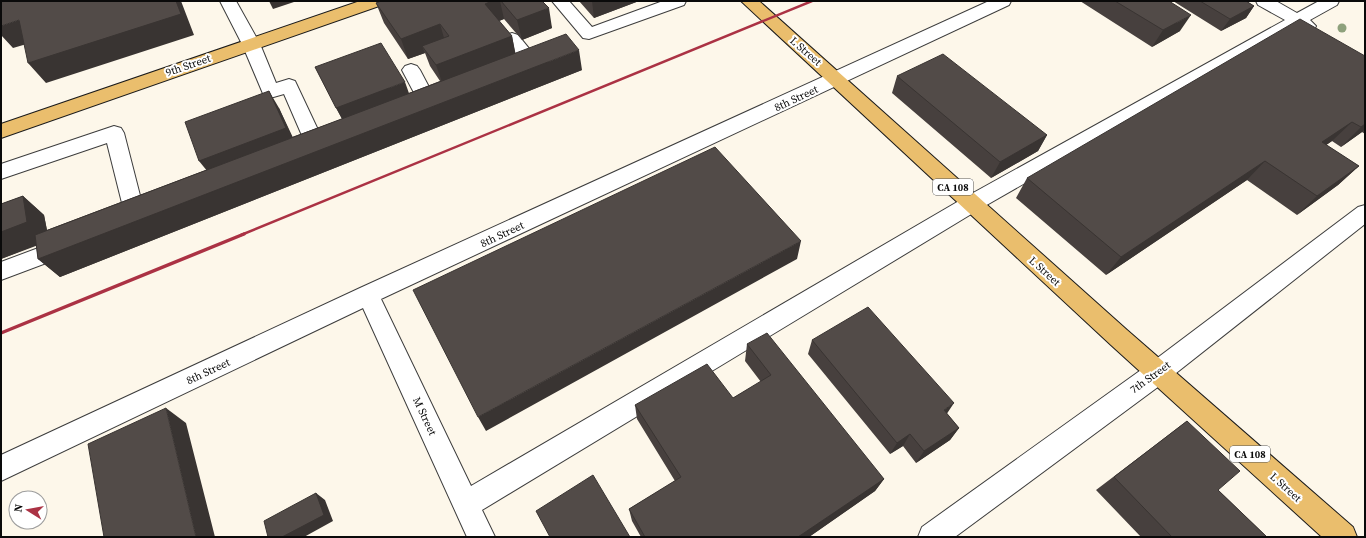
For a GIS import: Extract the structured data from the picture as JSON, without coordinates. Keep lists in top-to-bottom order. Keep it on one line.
{"streets":{"main road":["L Street","9th Street","CA 108"],"street":["8th Street","7th Street","M Street"]},"crossings":[["L Street","8th Street"],["L Street","7th Street"],["8th Street","M Street"]],"north":"left"}
